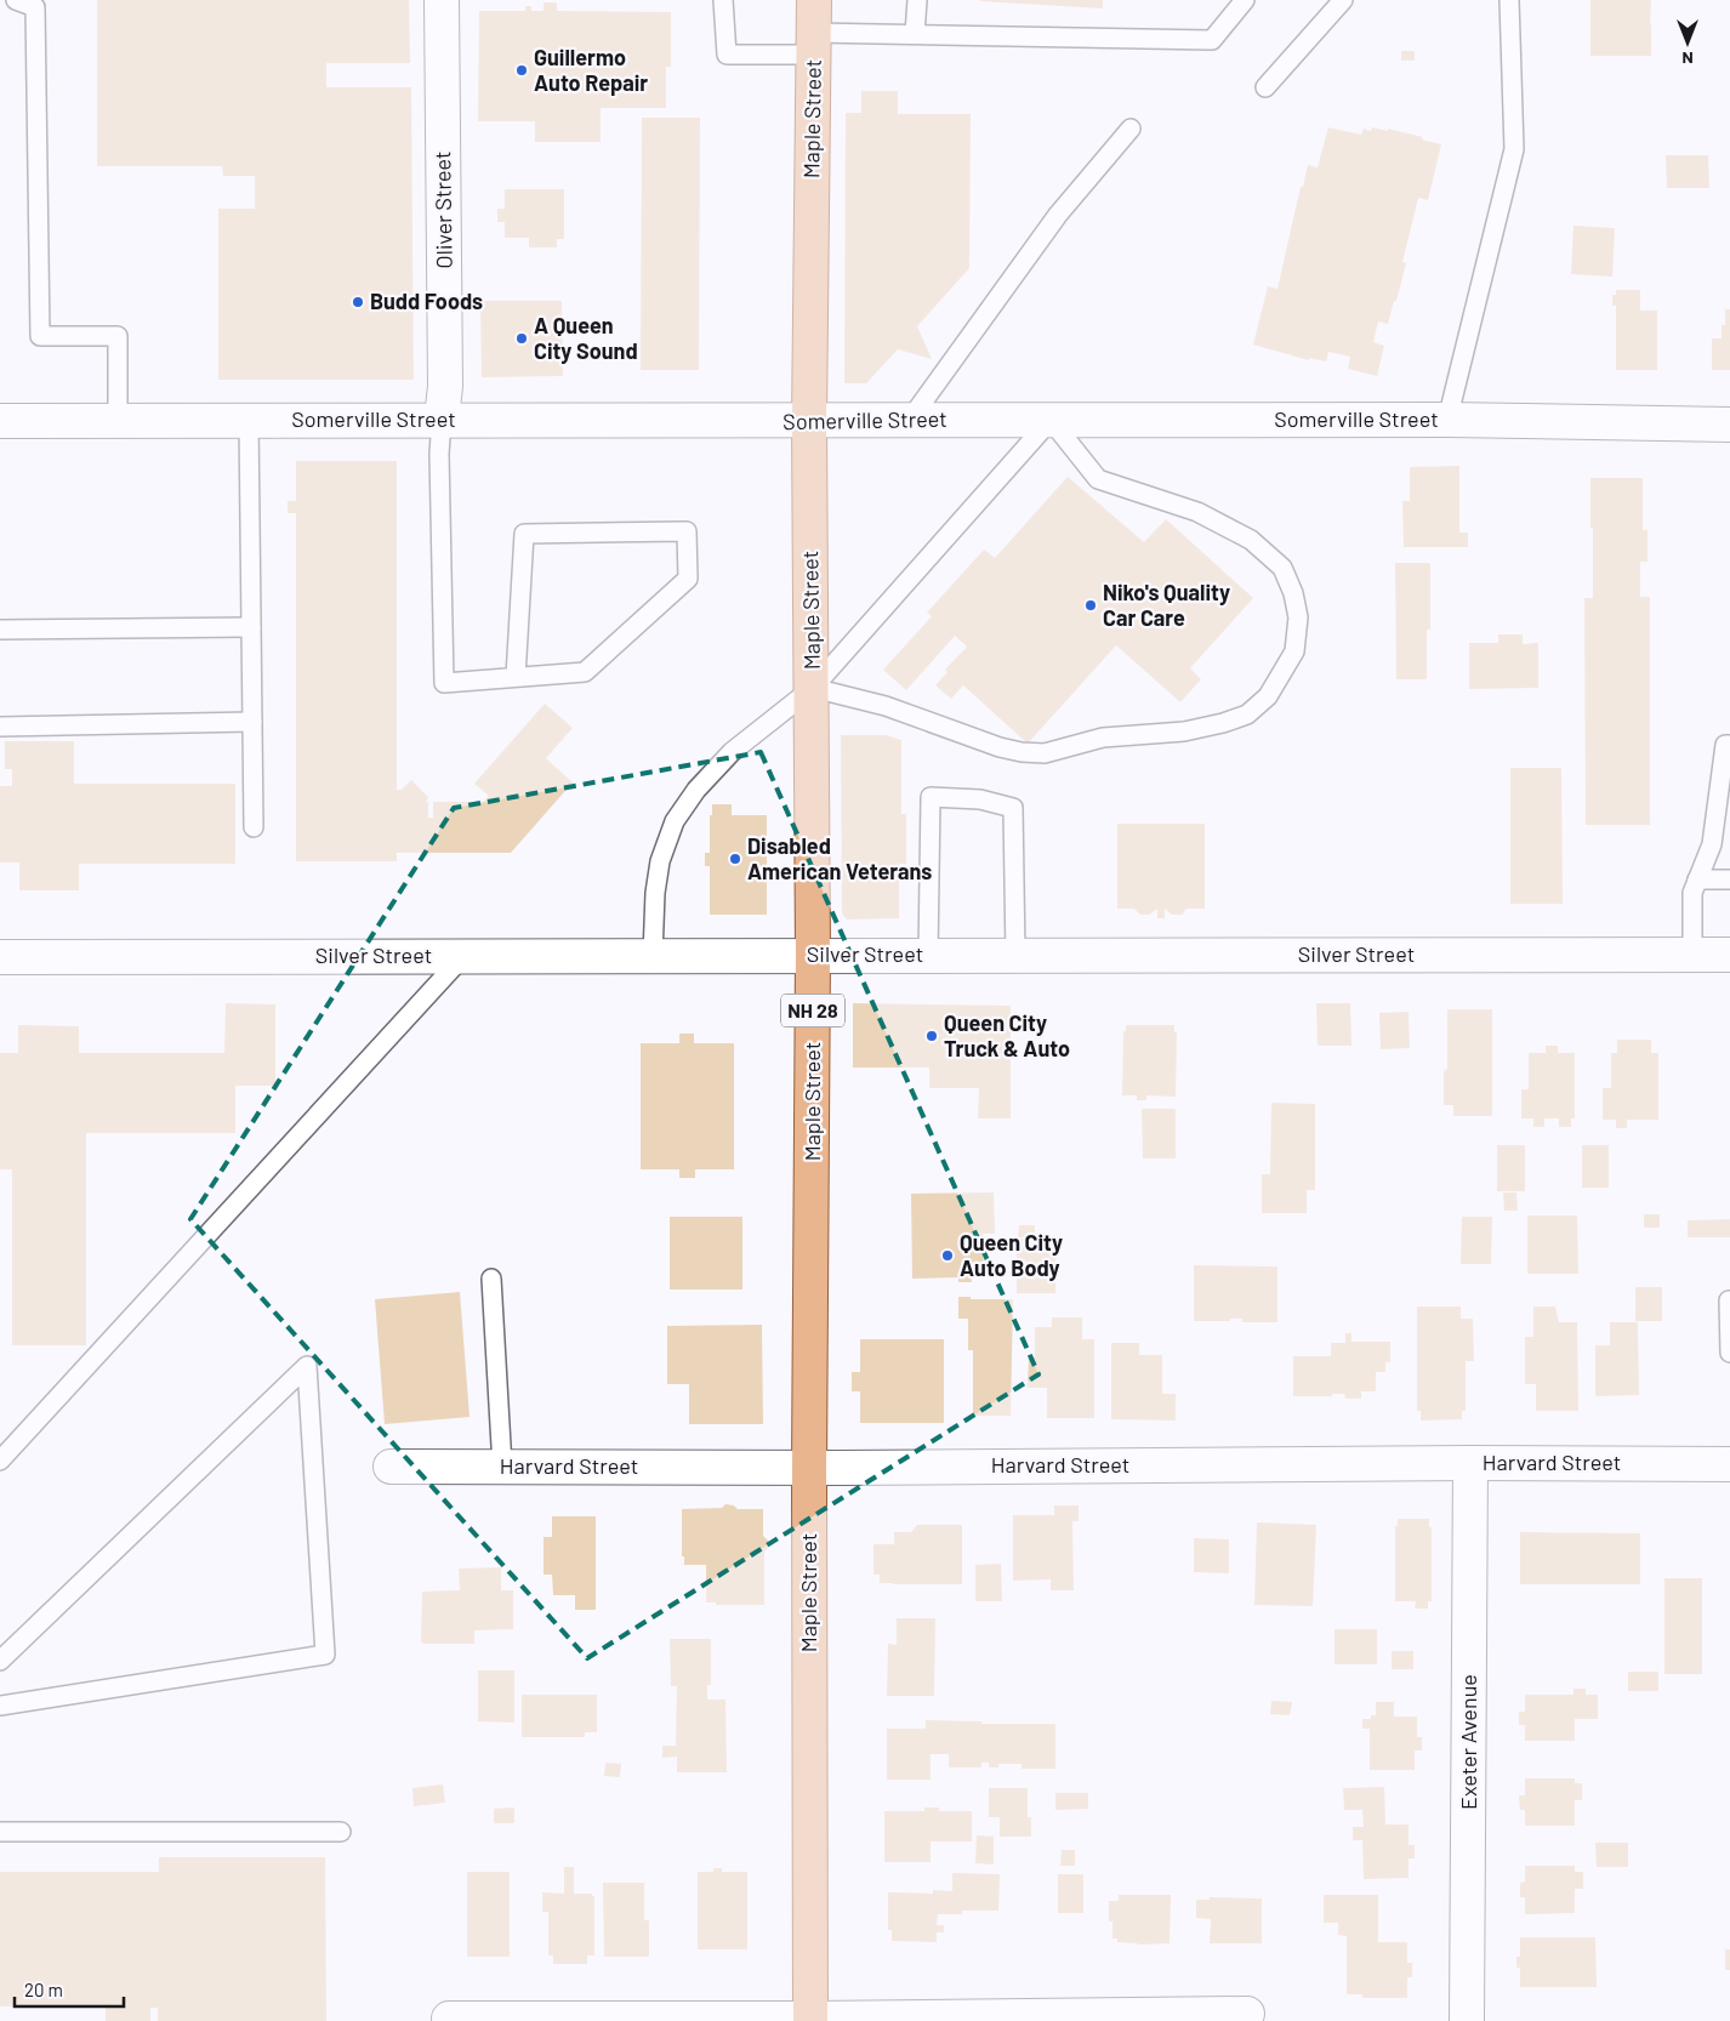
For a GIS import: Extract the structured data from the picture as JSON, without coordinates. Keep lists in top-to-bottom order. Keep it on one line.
{"streets":{"main road":["Maple Street","NH 28"],"street":["Oliver Street","Somerville Street","Silver Street","Harvard Street","Exeter Avenue"]},"crossings":[["Maple Street","Somerville Street"],["Maple Street","Silver Street"],["Maple Street","Harvard Street"],["Oliver Street","Somerville Street"],["Harvard Street","Exeter Avenue"]],"places":["Guillermo Auto Repair","Budd Foods","A Queen City Sound","Niko's Quality Car Care","Disabled American Veterans","Queen City Truck & Auto","Queen City Auto Body"],"scale_bar":"20 m","north":"bottom"}
